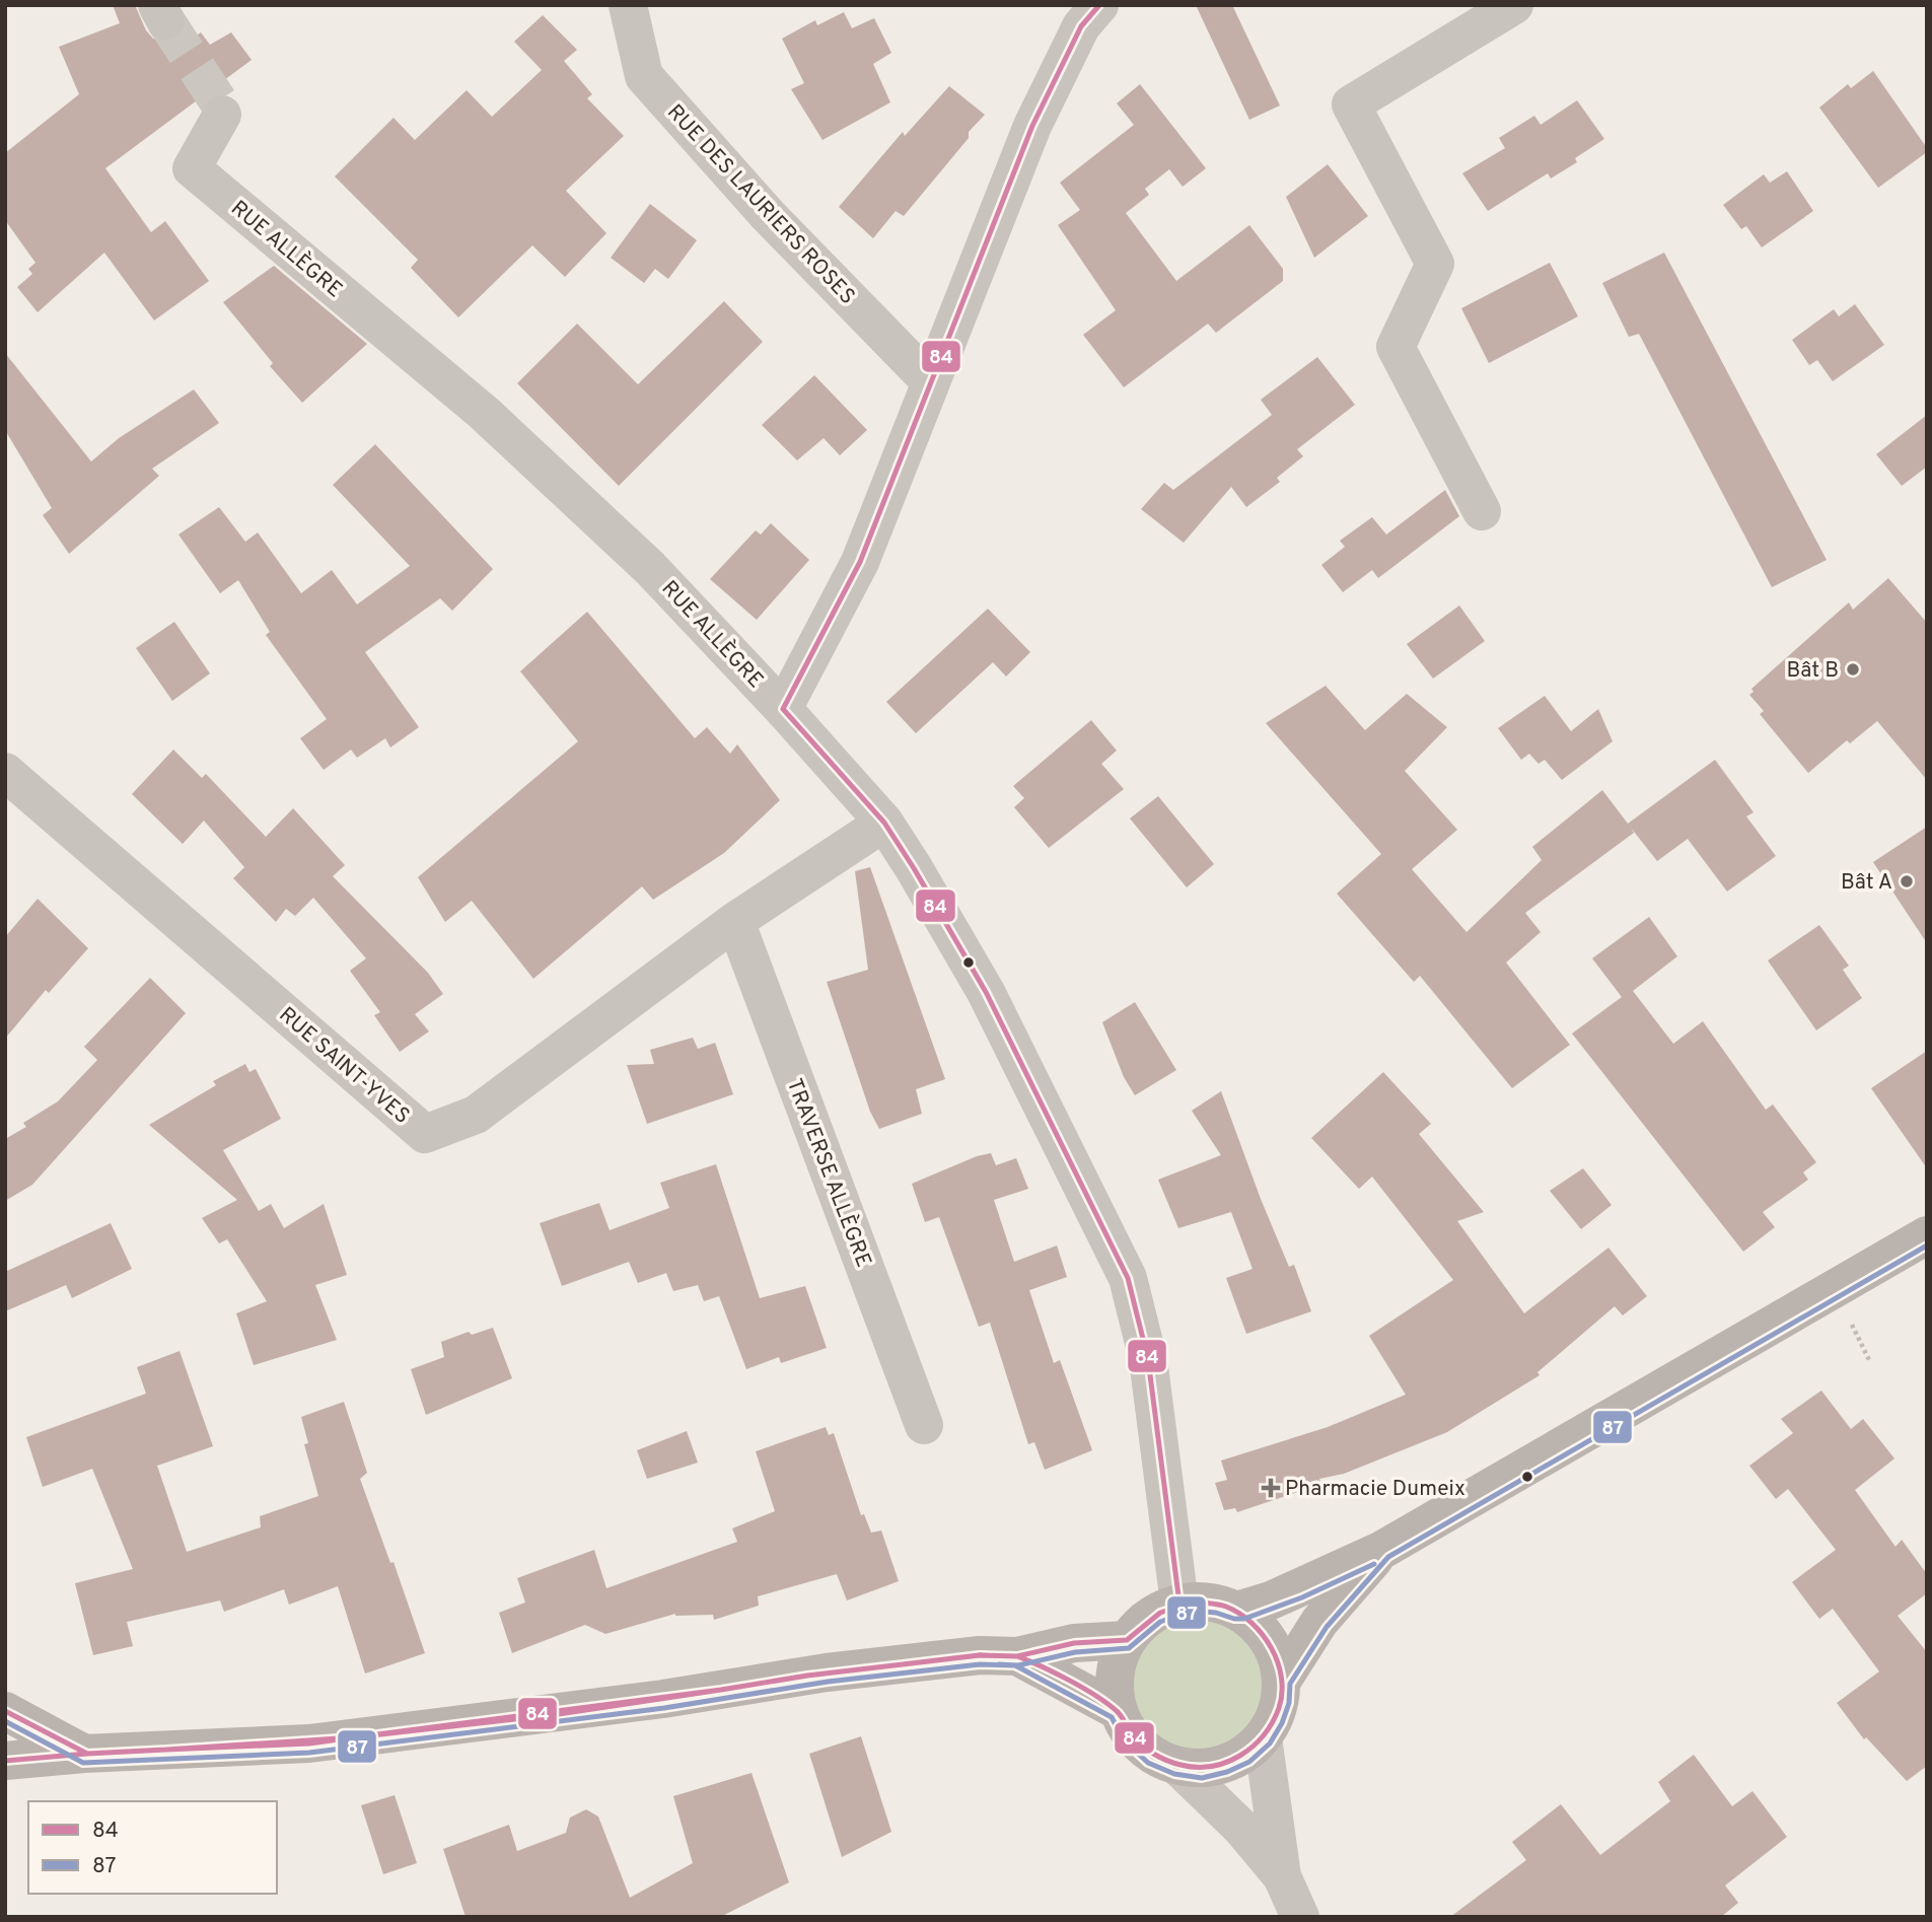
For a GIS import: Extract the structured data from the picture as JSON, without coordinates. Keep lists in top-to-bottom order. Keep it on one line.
{"streets":{"street":["RUE DES LAURIERS ROSES","RUE ALLÈGRE","RUE SAINT-YVES","TRAVERSE ALLÈGRE"]},"crossings":[["RUE ALLÈGRE","RUE SAINT-YVES"],["RUE SAINT-YVES","TRAVERSE ALLÈGRE"]],"places":{"other":["Bât B","Bât A"],"health":["Pharmacie Dumeix"]},"lines":["transit line 84","transit line 87"],"legend":["84","87"]}
